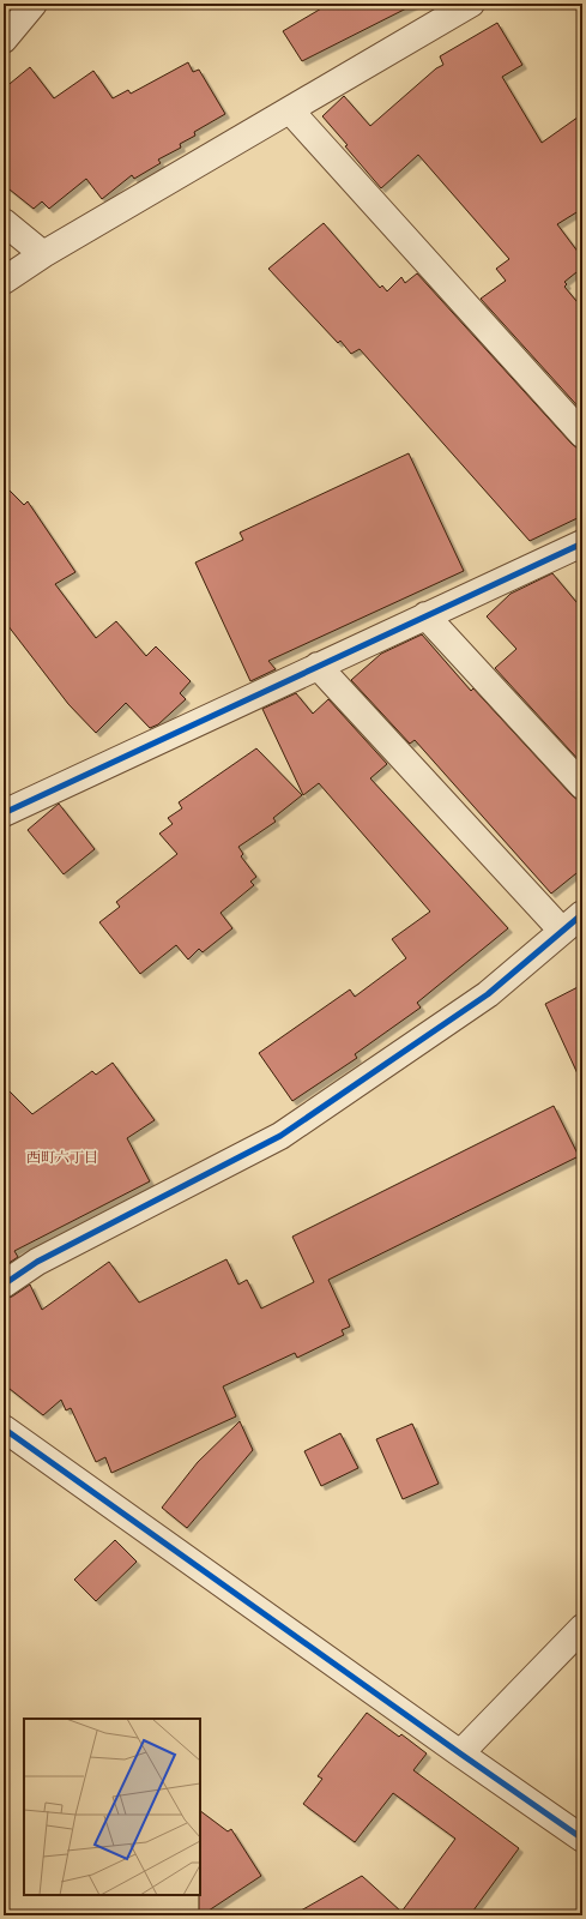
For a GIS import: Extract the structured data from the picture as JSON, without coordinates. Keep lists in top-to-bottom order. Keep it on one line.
{"districts":["西町六丁目"]}
